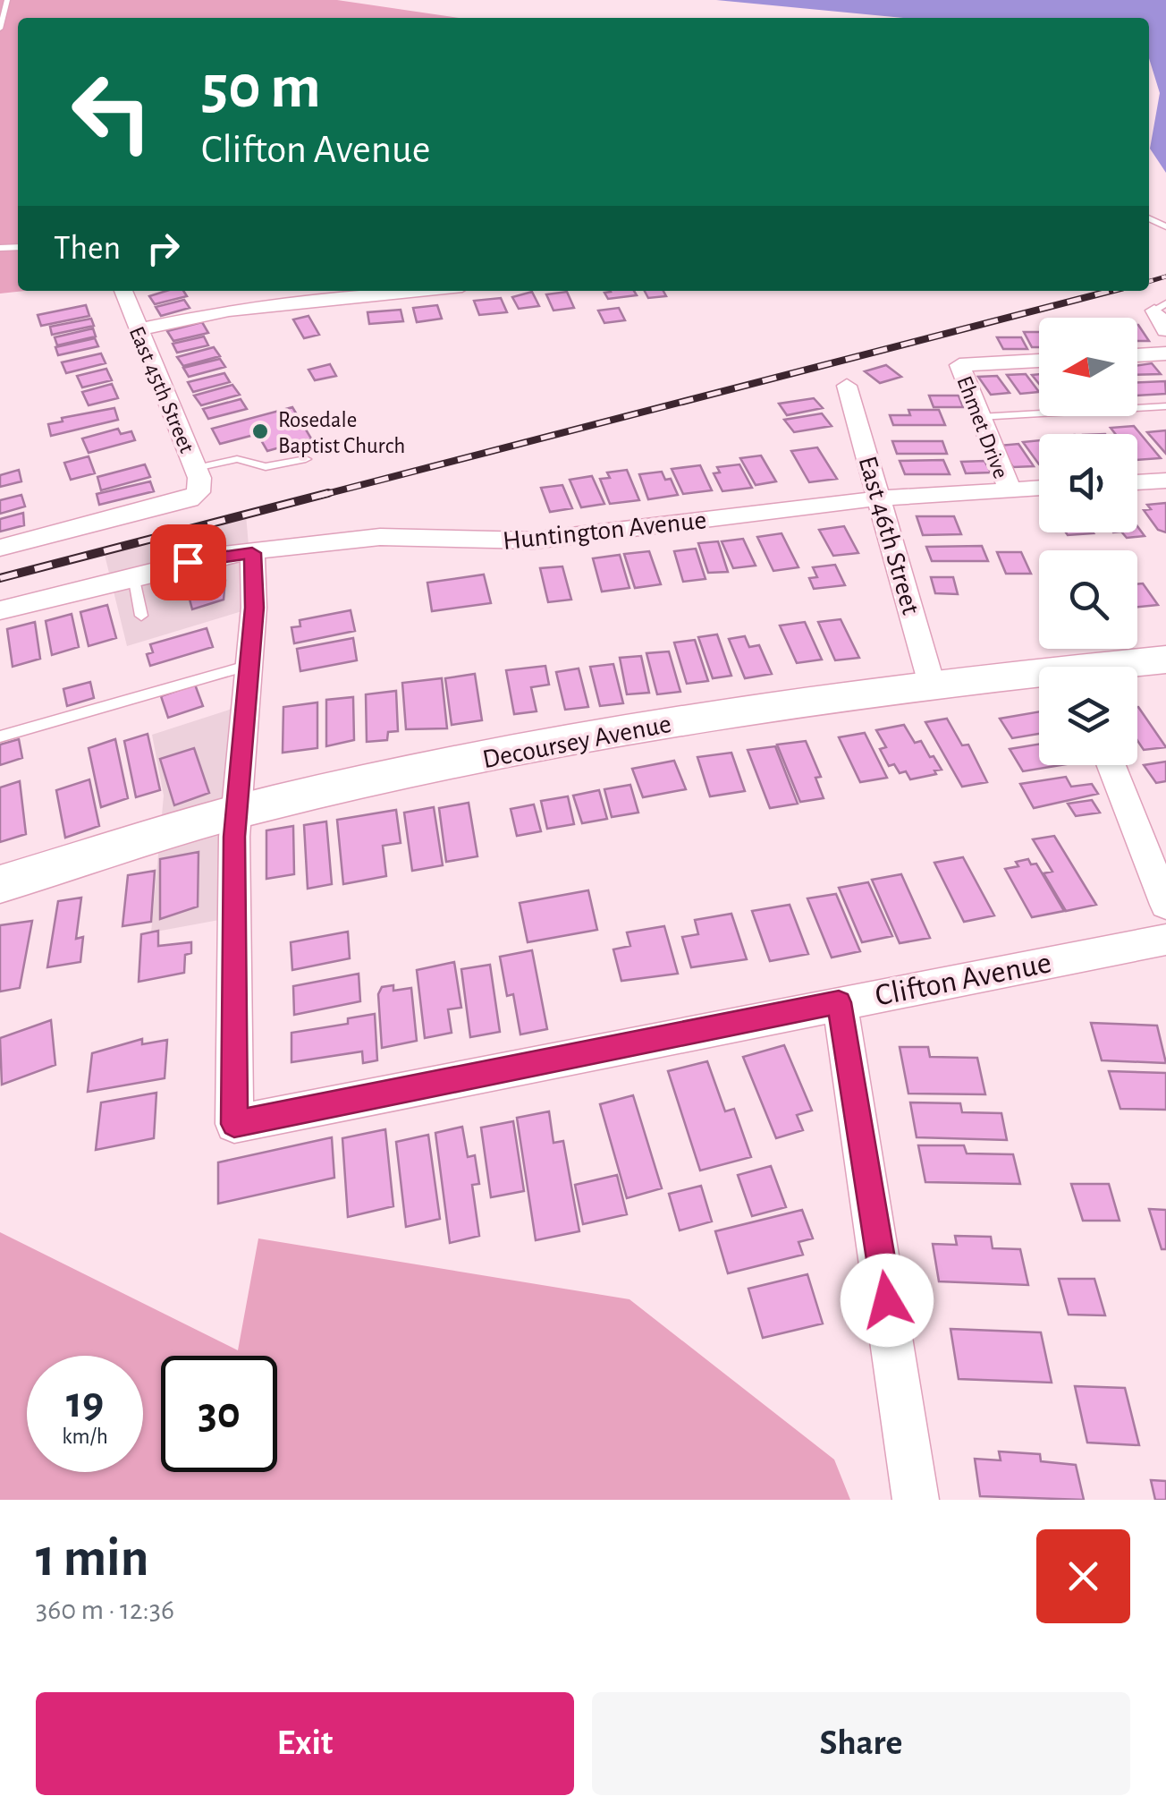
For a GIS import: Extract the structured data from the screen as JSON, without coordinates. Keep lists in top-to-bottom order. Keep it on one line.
{"streets":{"main road":["Decoursey Avenue"],"street":["East 45th Street","Ehmet Drive","Huntington Avenue","East 46th Street","Clifton Avenue"]},"crossings":[["Ehmet Drive","Huntington Avenue"],["Huntington Avenue","East 46th Street"],["East 46th Street","Decoursey Avenue"],["Decoursey Avenue","Clifton Avenue"]],"places":["Rosedale Baptist Church"],"north":"left","page":{"turn":["50 m","Clifton Avenue"],"then":"Then","speed":"19 km/h","limit":"30","heading":["1 min","360 m · 12:36"],"buttons":["Exit","Share"]}}
